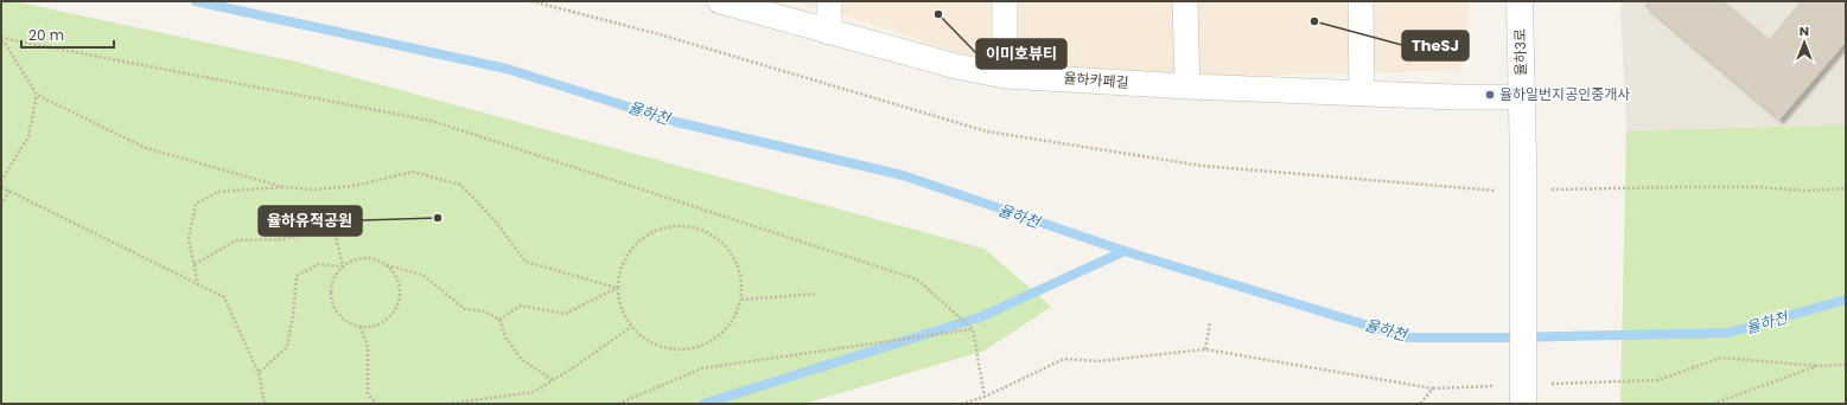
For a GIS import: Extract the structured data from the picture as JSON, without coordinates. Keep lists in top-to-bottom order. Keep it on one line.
{"streets":{"street":["율하3로","율하카페길"]},"crossings":[["율하3로","율하카페길"]],"water":["율하천"],"places":["이미호뷰티","TheSJ","율하일번지공인중개사","율하유적공원"],"scale_bar":"20 m","north":"top"}
